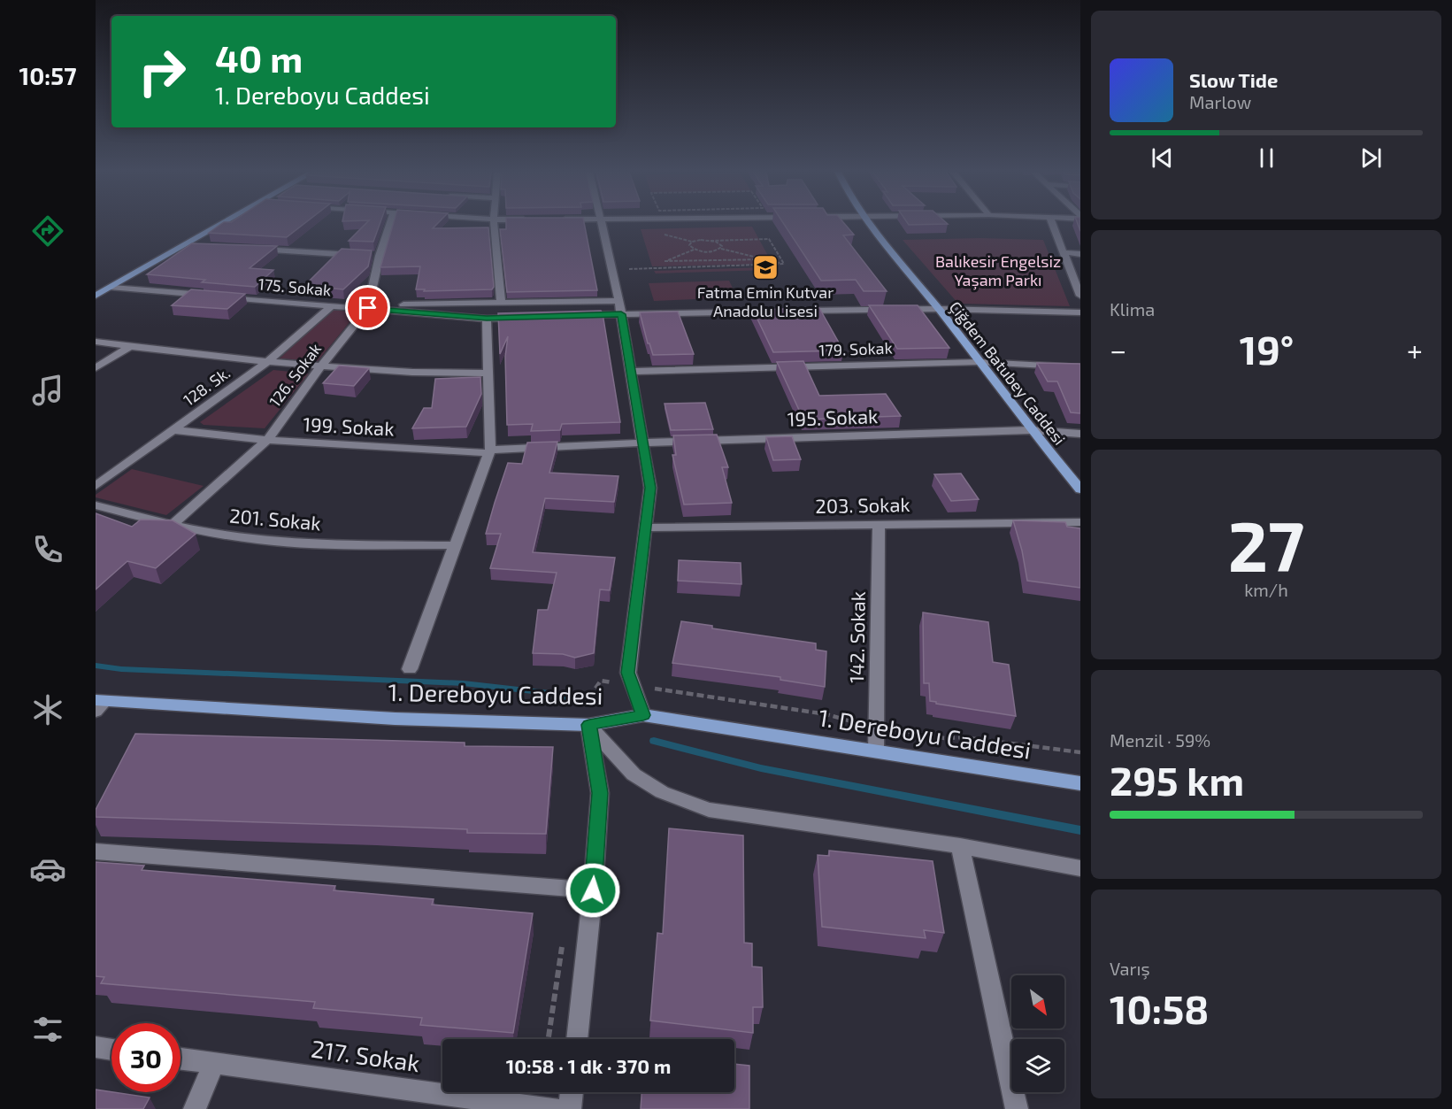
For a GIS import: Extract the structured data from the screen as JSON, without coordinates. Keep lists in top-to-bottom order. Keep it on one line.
{"streets":{"main road":["Çiğdem Batubey Caddesi","1. Dereboyu Caddesi"],"street":["175. Sokak","179. Sokak","126. Sokak","128. Sk.","195. Sokak","199. Sokak","203. Sokak","201. Sokak","142. Sokak","217. Sokak"]},"crossings":[["175. Sokak","126. Sokak"],["175. Sokak","128. Sk."],["179. Sokak","Çiğdem Batubey Caddesi"],["Çiğdem Batubey Caddesi","195. Sokak"],["126. Sokak","199. Sokak"],["126. Sokak","201. Sokak"],["128. Sk.","199. Sokak"],["195. Sokak","199. Sokak"],["203. Sokak","142. Sokak"],["142. Sokak","1. Dereboyu Caddesi"]],"parks":["Balıkesir Engelsiz Yaşam Parkı"],"places":{"school or university":["Fatma Emin Kutvar Anadolu Lisesi"]},"north":"bottom right","page":{"tabs":"10:57","turn":["40 m","1. Dereboyu Caddesi"],"song":["Slow Tide","Marlow"],"tile":["Klima",["27","km/h"],["Menzil · 59%","295 km"],["Varış","10:58"]],"heat":["−","19°","+"],"limit":"30","trip":"10:58 · 1 dk · 370 m"}}
